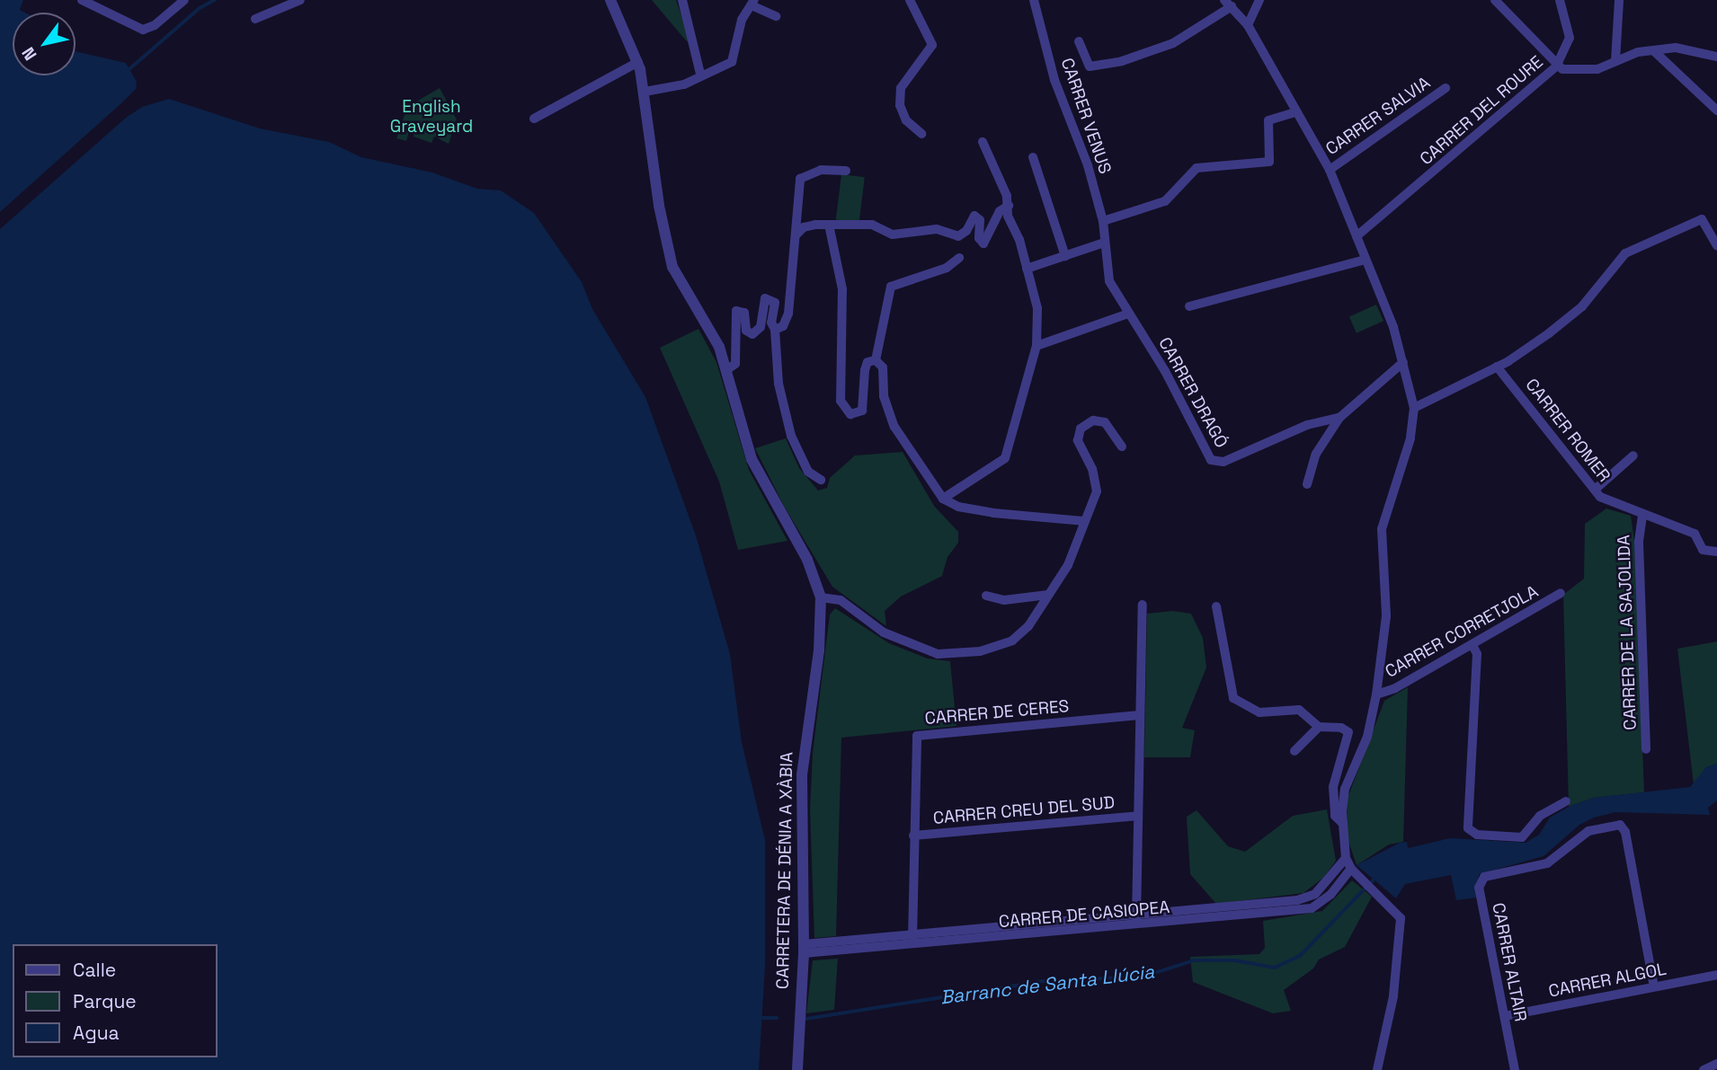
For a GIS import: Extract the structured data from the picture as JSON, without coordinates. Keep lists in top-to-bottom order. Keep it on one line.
{"streets":{"street":["CARRER DEL ROURE","CARRER VENUS","CARRER SALVIA","CARRER DRAGÓ","CARRER ROMER","CARRER CORRETJOLA","CARRER DE LA SAJOLIDA","CARRER DE CERES","CARRER CREU DEL SUD","CARRETERA DE DÉNIA A XÀBIA","CARRER DE CASIOPEA","CARRER ALTAIR","CARRER ALGOL"]},"crossings":[["CARRER VENUS","CARRER DRAGÓ"],["CARRER ROMER","CARRER DE LA SAJOLIDA"],["CARRER DE CERES","CARRER CREU DEL SUD"],["CARRER DE CERES","CARRER DE CASIOPEA"],["CARRETERA DE DÉNIA A XÀBIA","CARRER DE CASIOPEA"],["CARRER ALTAIR","CARRER ALGOL"]],"water":["Barranc de Santa Llúcia"],"parks":["English Graveyard"],"legend":["Calle","Parque","Agua"],"north":"bottom left"}
